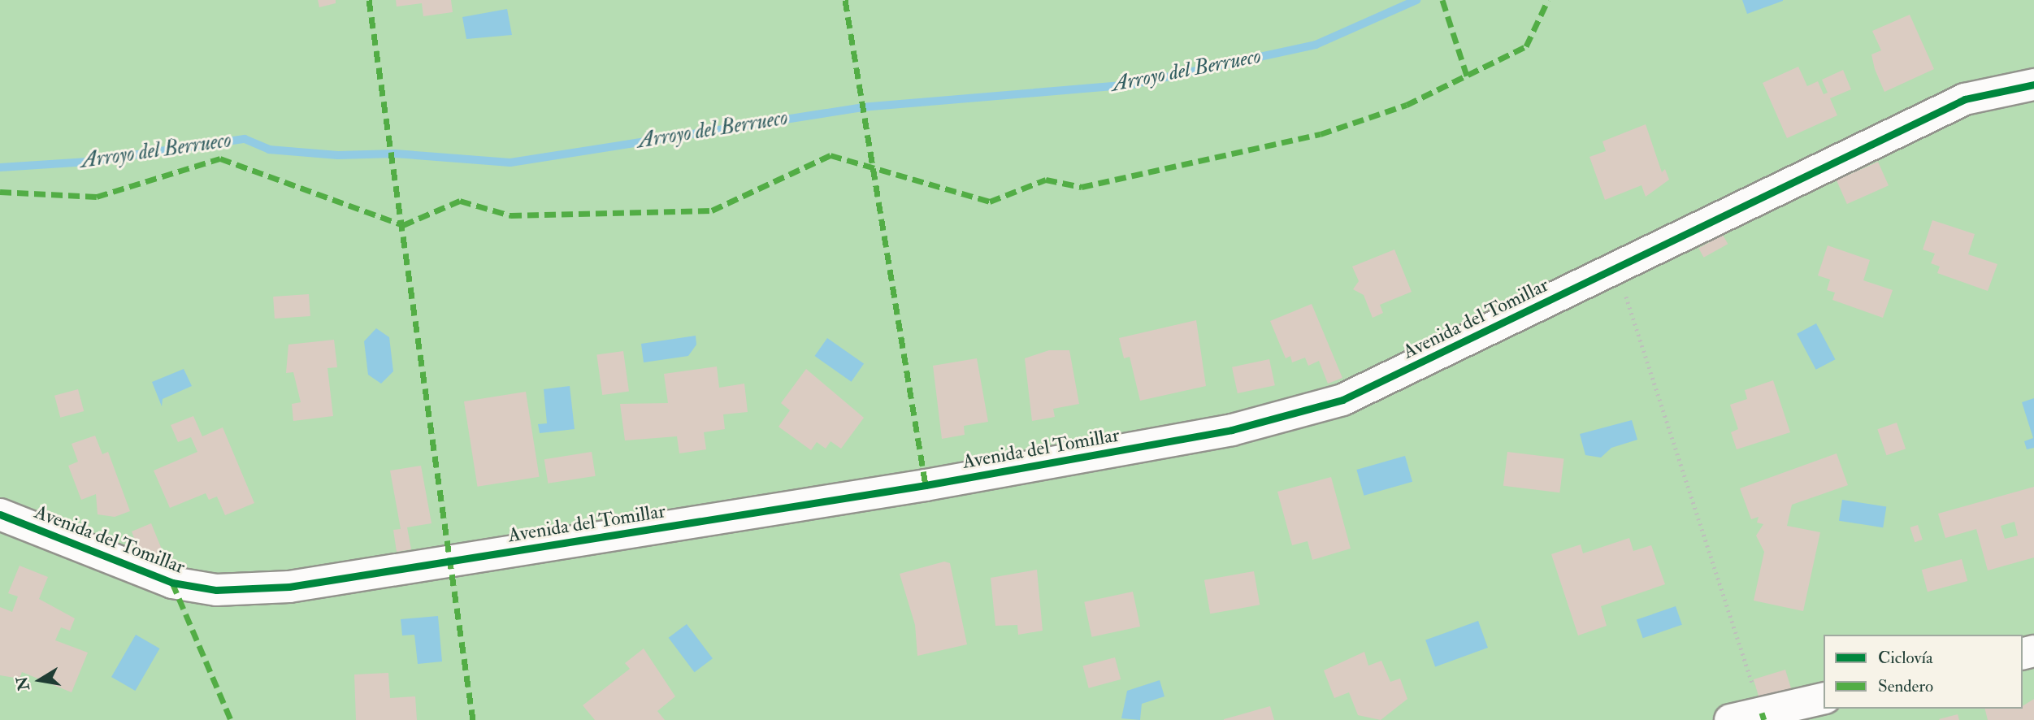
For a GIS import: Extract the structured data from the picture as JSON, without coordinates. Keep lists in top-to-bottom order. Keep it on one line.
{"streets":{"street":["Avenida del Tomillar"]},"water":["Arroyo del Berrueco"],"legend":["Ciclovía","Sendero"],"north":"left"}
